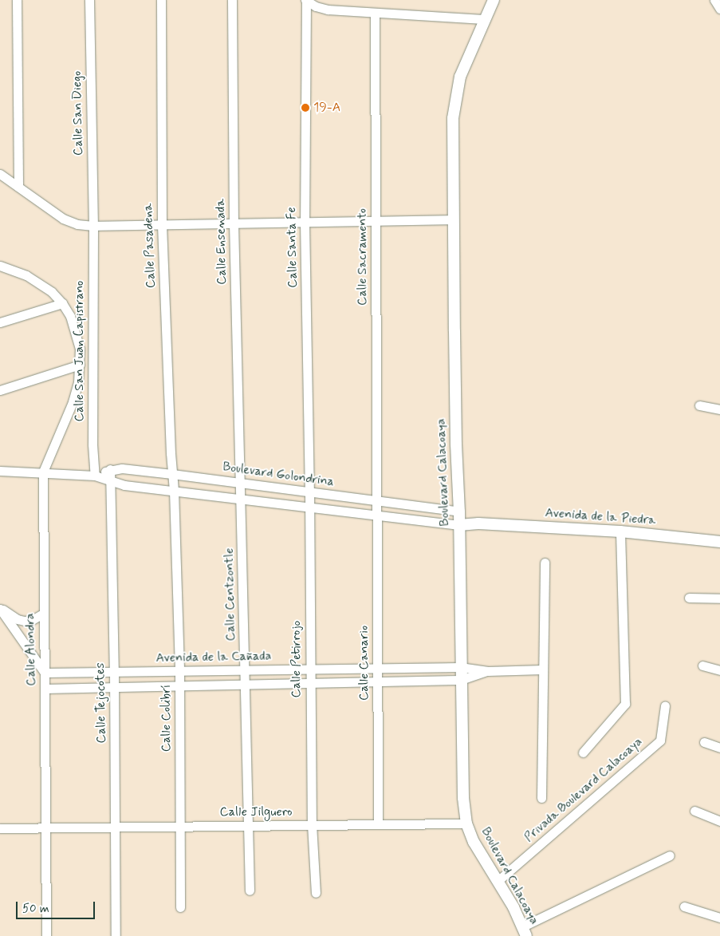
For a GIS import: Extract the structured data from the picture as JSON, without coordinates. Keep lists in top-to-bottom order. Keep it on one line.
{"streets":{"street":["Calle San Diego","Calle Ensenada","Calle Pasadena","Calle Santa Fe","Calle Sacramento","Calle San Juan Capistrano","Boulevard Calacoaya","Boulevard Golondrina","Avenida de la Piedra","Calle Centzontle","Calle Alondra","Avenida de la Cañada","Calle Petirrojo","Calle Canario","Calle Tejocotes","Calle Colibrí","Privada Boulevard Calacoaya","Calle Jilguero"]},"crossings":[["Calle San Diego","Calle San Juan Capistrano"],["Calle Ensenada","Boulevard Golondrina"],["Calle Ensenada","Calle Centzontle"],["Calle Pasadena","Boulevard Golondrina"],["Calle Pasadena","Calle Colibrí"],["Calle Santa Fe","Boulevard Golondrina"],["Calle Santa Fe","Calle Petirrojo"],["Calle Sacramento","Boulevard Golondrina"],["Calle Sacramento","Calle Canario"],["Calle San Juan Capistrano","Boulevard Golondrina"],["Boulevard Calacoaya","Boulevard Golondrina"],["Boulevard Calacoaya","Avenida de la Piedra"],["Boulevard Calacoaya","Avenida de la Cañada"],["Boulevard Calacoaya","Privada Boulevard Calacoaya"],["Boulevard Calacoaya","Calle Jilguero"],["Boulevard Golondrina","Avenida de la Piedra"],["Boulevard Golondrina","Calle Centzontle"],["Boulevard Golondrina","Calle Alondra"],["Boulevard Golondrina","Calle Petirrojo"],["Boulevard Golondrina","Calle Canario"],["Boulevard Golondrina","Calle Tejocotes"],["Boulevard Golondrina","Calle Colibrí"],["Calle Centzontle","Avenida de la Cañada"],["Calle Centzontle","Calle Jilguero"],["Calle Alondra","Avenida de la Cañada"],["Calle Alondra","Calle Jilguero"],["Avenida de la Cañada","Calle Petirrojo"],["Avenida de la Cañada","Calle Canario"],["Avenida de la Cañada","Calle Tejocotes"],["Avenida de la Cañada","Calle Colibrí"],["Calle Petirrojo","Calle Jilguero"],["Calle Canario","Calle Jilguero"],["Calle Tejocotes","Calle Jilguero"],["Calle Colibrí","Calle Jilguero"]],"places":["19-A"],"scale_bar":"50 m"}
